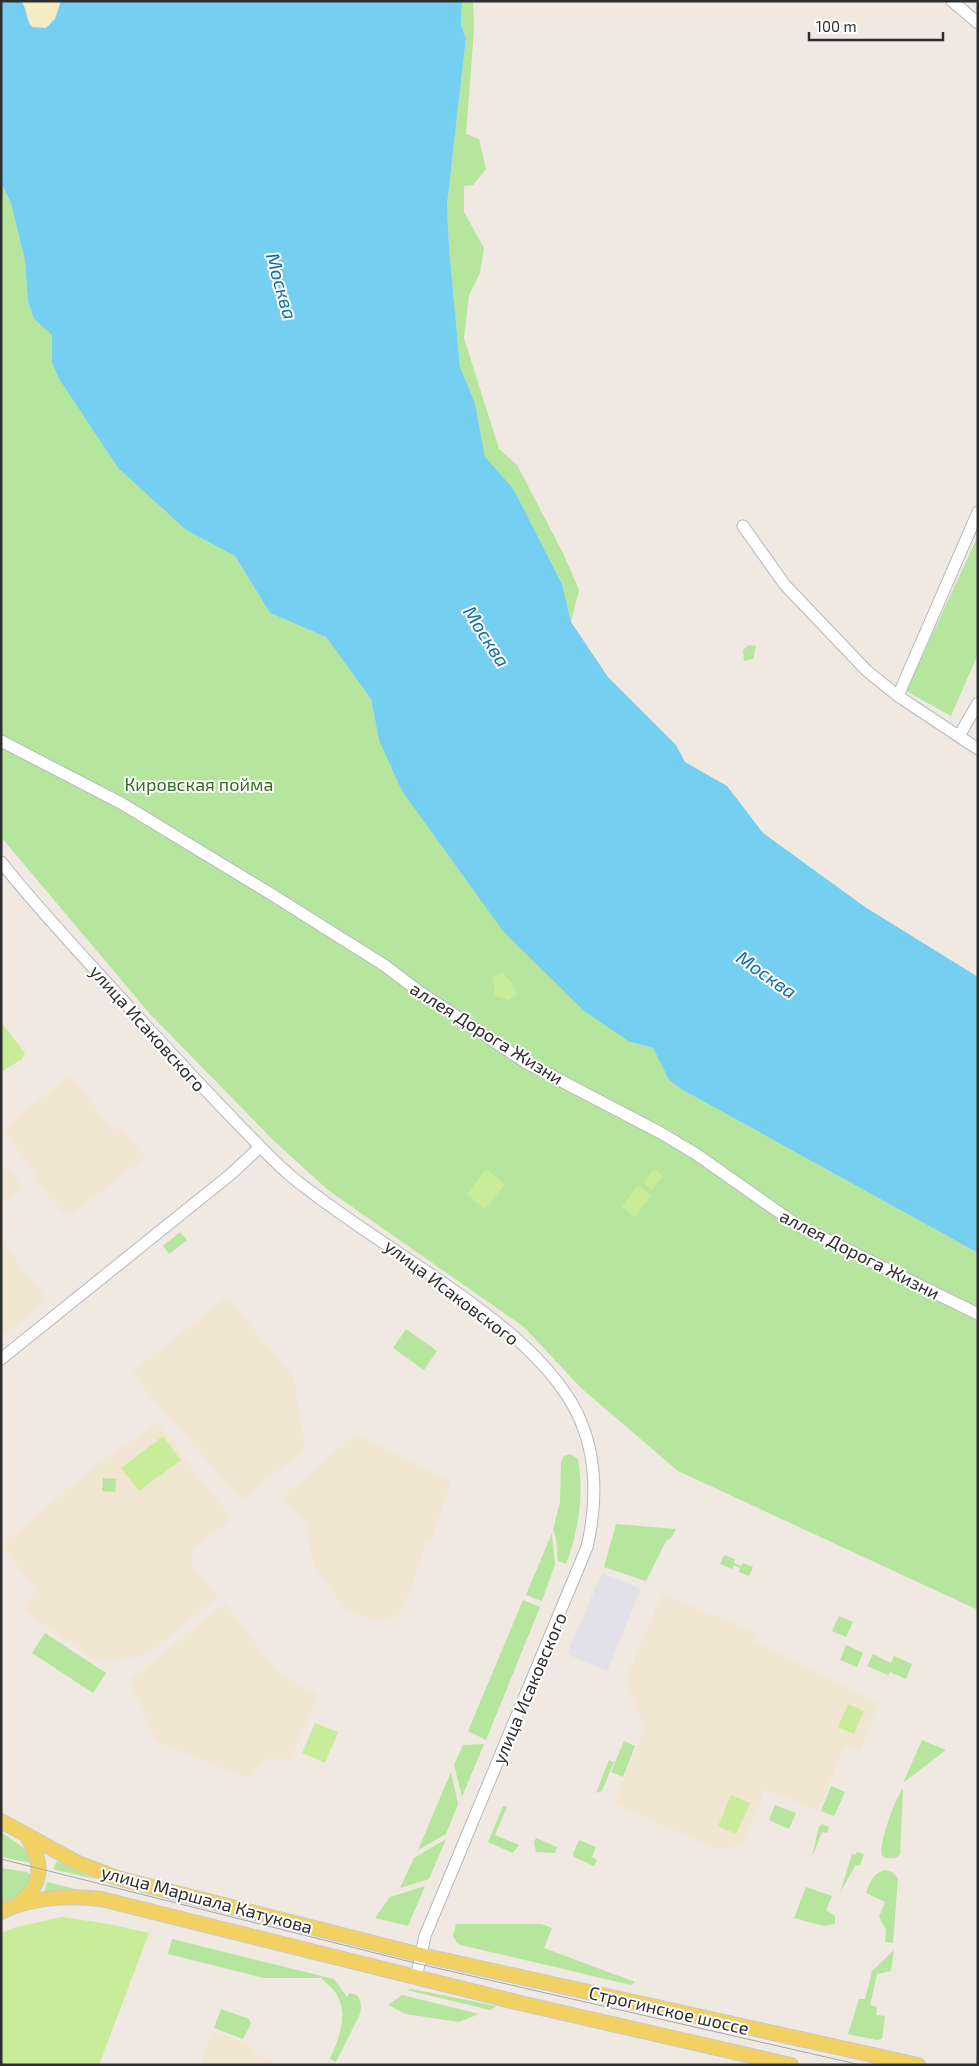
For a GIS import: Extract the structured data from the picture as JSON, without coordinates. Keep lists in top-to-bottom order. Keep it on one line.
{"streets":{"main road":["улица Маршала Катукова","Строгинское шоссе"],"street":["улица Исаковского","аллея Дорога Жизни"]},"crossings":[["улица Исаковского","улица Маршала Катукова"],["улица Исаковского","Строгинское шоссе"],["улица Маршала Катукова","Строгинское шоссе"]],"water":["Москва"],"parks":["Кировская пойма"],"scale_bar":"100 m"}
